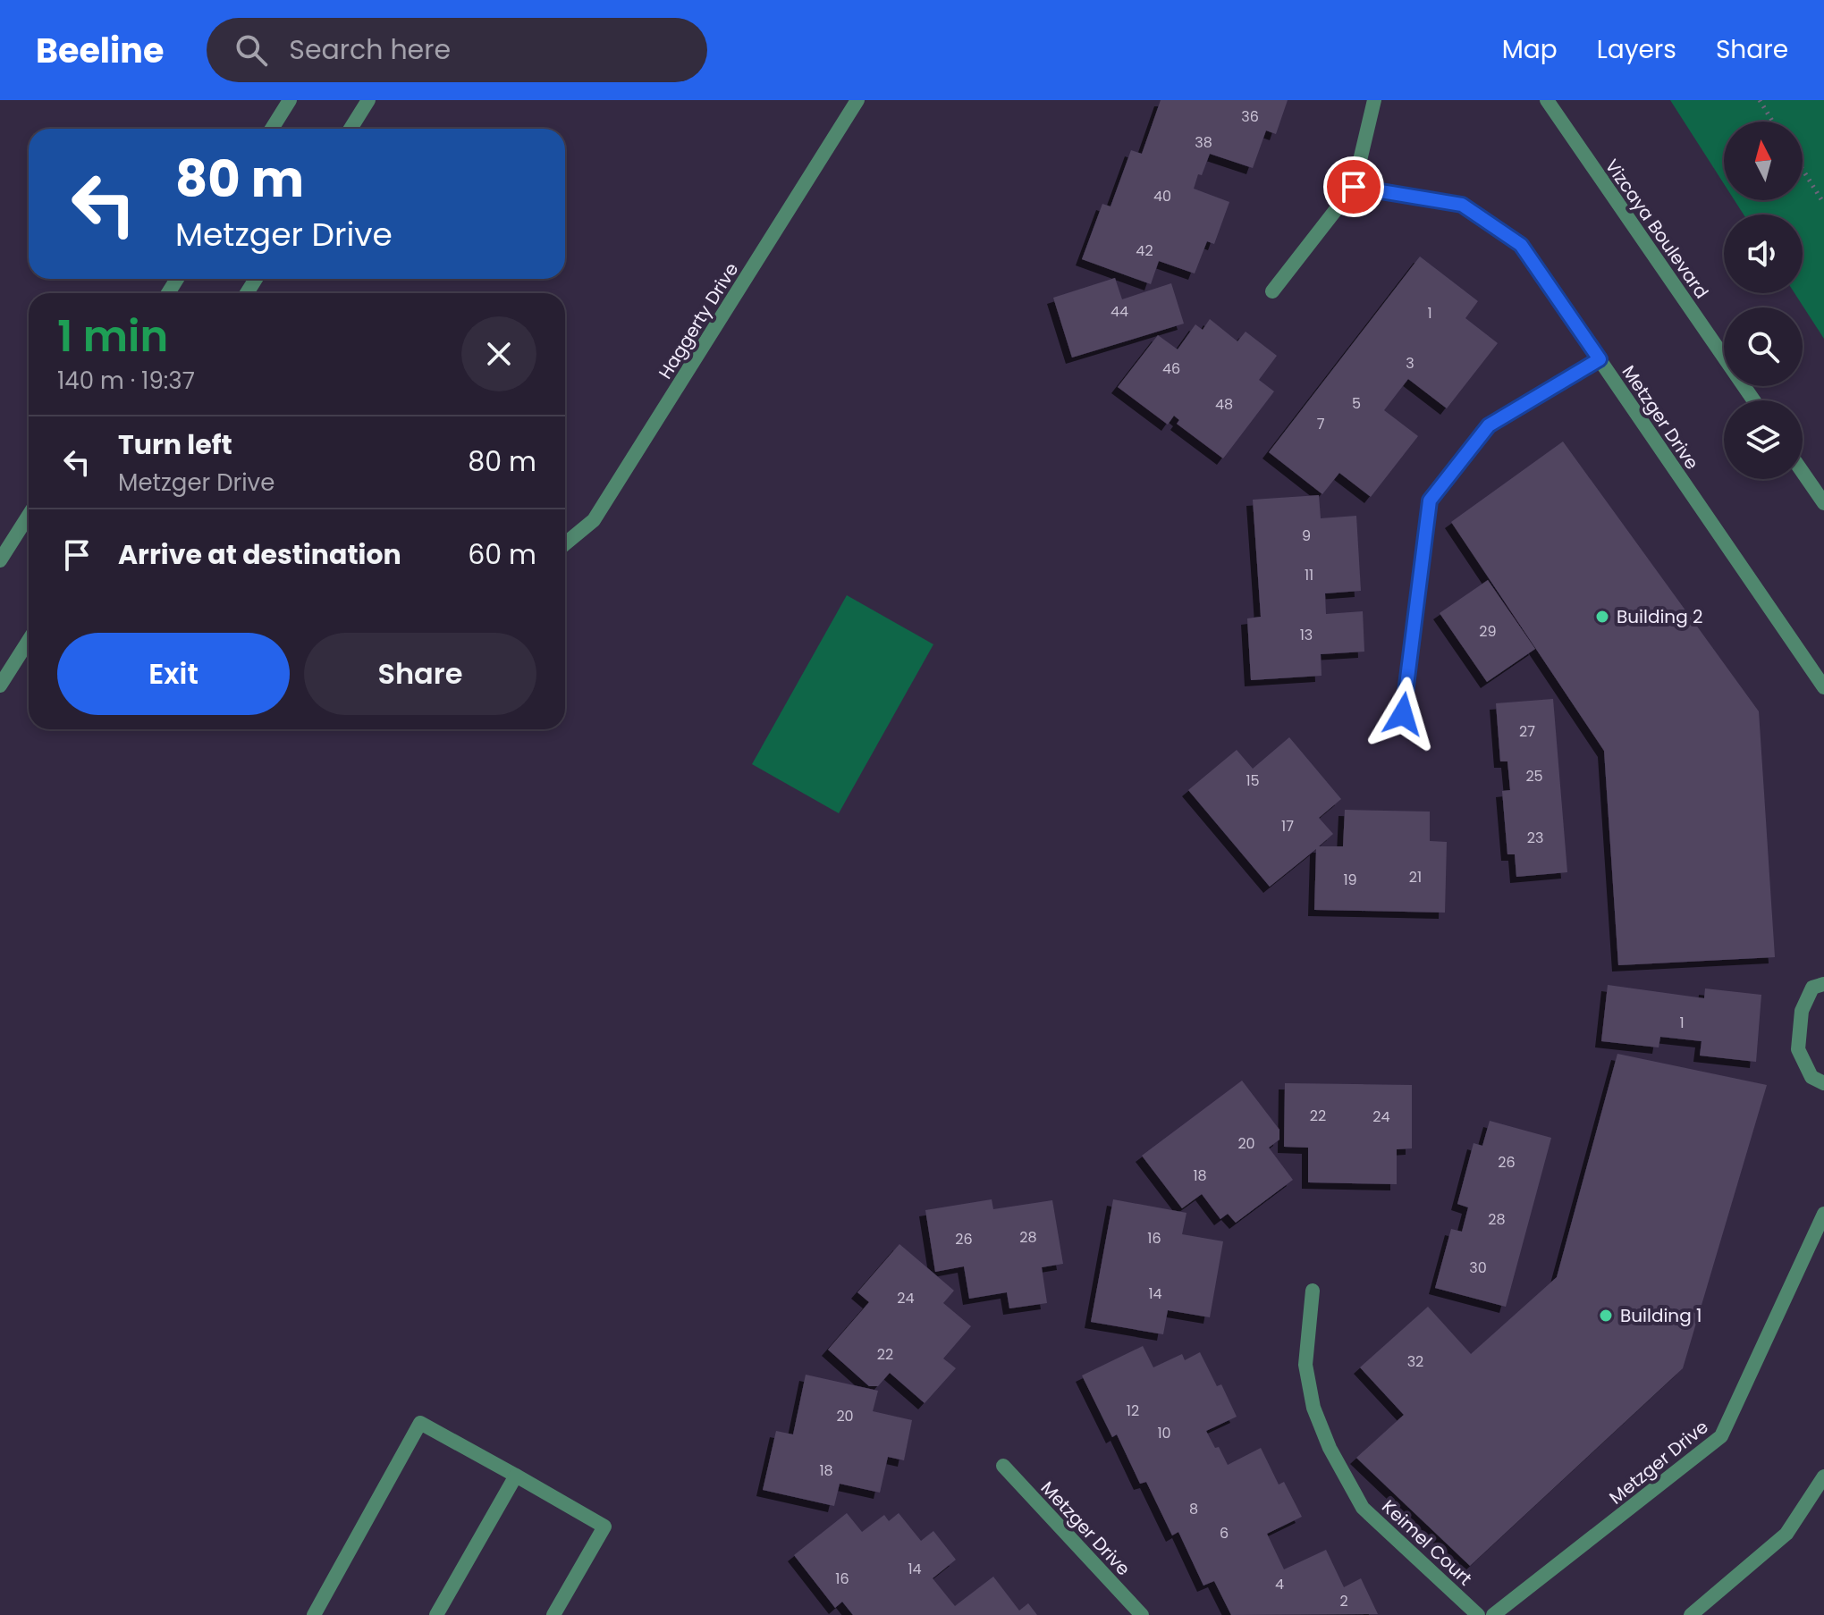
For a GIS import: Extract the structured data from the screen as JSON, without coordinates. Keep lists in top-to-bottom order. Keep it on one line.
{"streets":{"street":["Vizcaya Boulevard","Haggerty Drive","Metzger Drive","Keimel Court"]},"places":["Building 2","Building 1"],"house_numbers":["36","38","40","42","44","1","3","46","5","48","7","9","11","29","13","27","25","15","17","23","21","19","1","22","24","20","26","18","28","28","16","26","30","14","24","22","32","12","20","10","18","8","6","14","16","4","2"],"north":"top","page":{"header":"Beeline","search":"Search here","nav":["Map","Layers","Share"],"turn":["80 m","Metzger Drive"],"heading":["1 min","140 m · 19:37"],"list":[{"name":"Turn left","note":"Metzger Drive","value":"80 m"},{"name":"Arrive at destination","value":"60 m"}],"buttons":["Exit","Share"]}}
